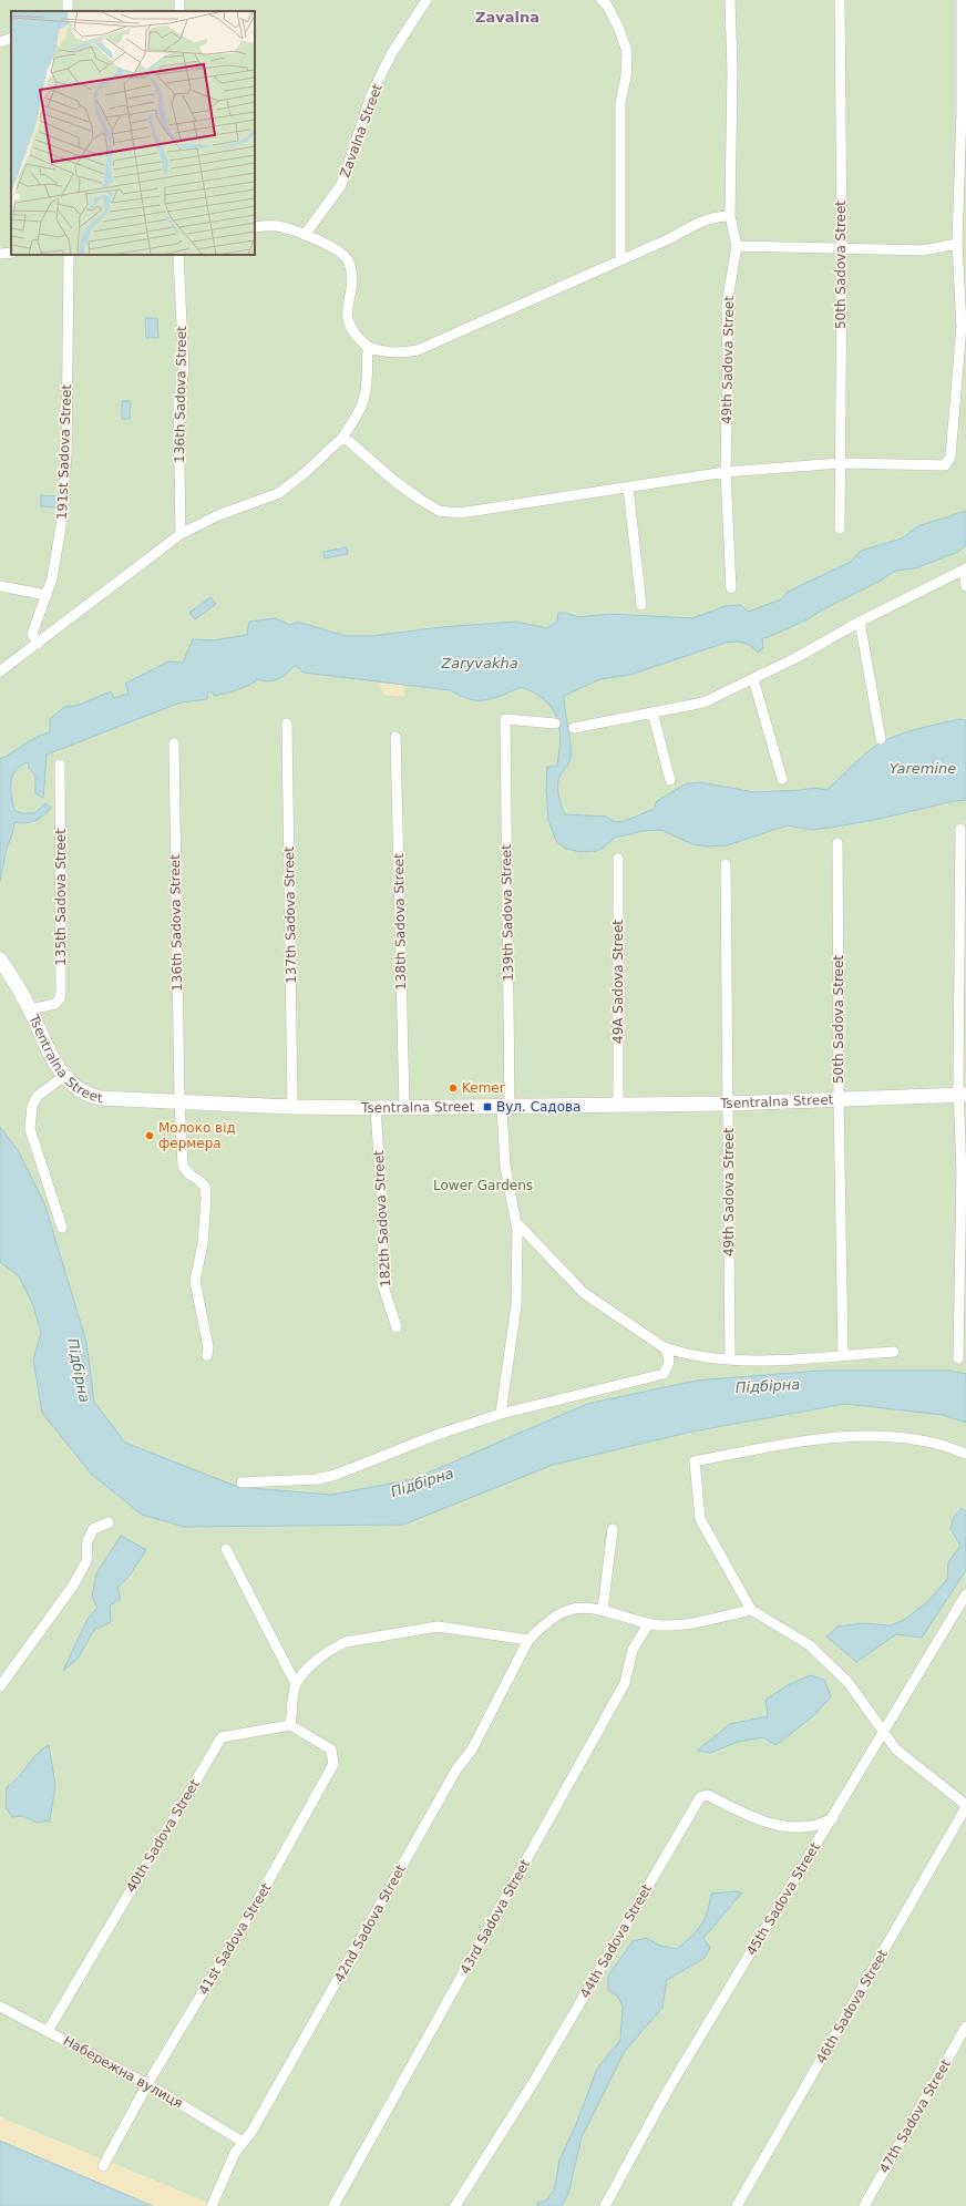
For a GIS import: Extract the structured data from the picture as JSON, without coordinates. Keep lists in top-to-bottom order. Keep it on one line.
{"streets":{"street":["Zavalna Street","50th Sadova Street","49th Sadova Street","136th Sadova Street","191st Sadova Street","135th Sadova Street","139th Sadova Street","137th Sadova Street","138th Sadova Street","49A Sadova Street","Tsentralna Street","182th Sadova Street","40th Sadova Street","45th Sadova Street","43rd Sadova Street","42nd Sadova Street","41st Sadova Street","44th Sadova Street","46th Sadova Street","Набережна вулиця","47th Sadova Street"]},"crossings":[["50th Sadova Street","Tsentralna Street"],["49th Sadova Street","Tsentralna Street"],["136th Sadova Street","Tsentralna Street"],["135th Sadova Street","Tsentralna Street"],["139th Sadova Street","Tsentralna Street"],["137th Sadova Street","Tsentralna Street"],["138th Sadova Street","Tsentralna Street"],["49A Sadova Street","Tsentralna Street"],["Tsentralna Street","182th Sadova Street"],["40th Sadova Street","41st Sadova Street"],["40th Sadova Street","Набережна вулиця"],["45th Sadova Street","44th Sadova Street"],["43rd Sadova Street","42nd Sadova Street"],["42nd Sadova Street","Набережна вулиця"],["41st Sadova Street","Набережна вулиця"]],"districts":["Zavalna"],"water":["Zaryvakha","Yaremine","Підбірна"],"parks":["Lower Gardens"],"places":{"other":["Kemer","Молоко від фермера"],"transit":["Вул. Садова"]}}
